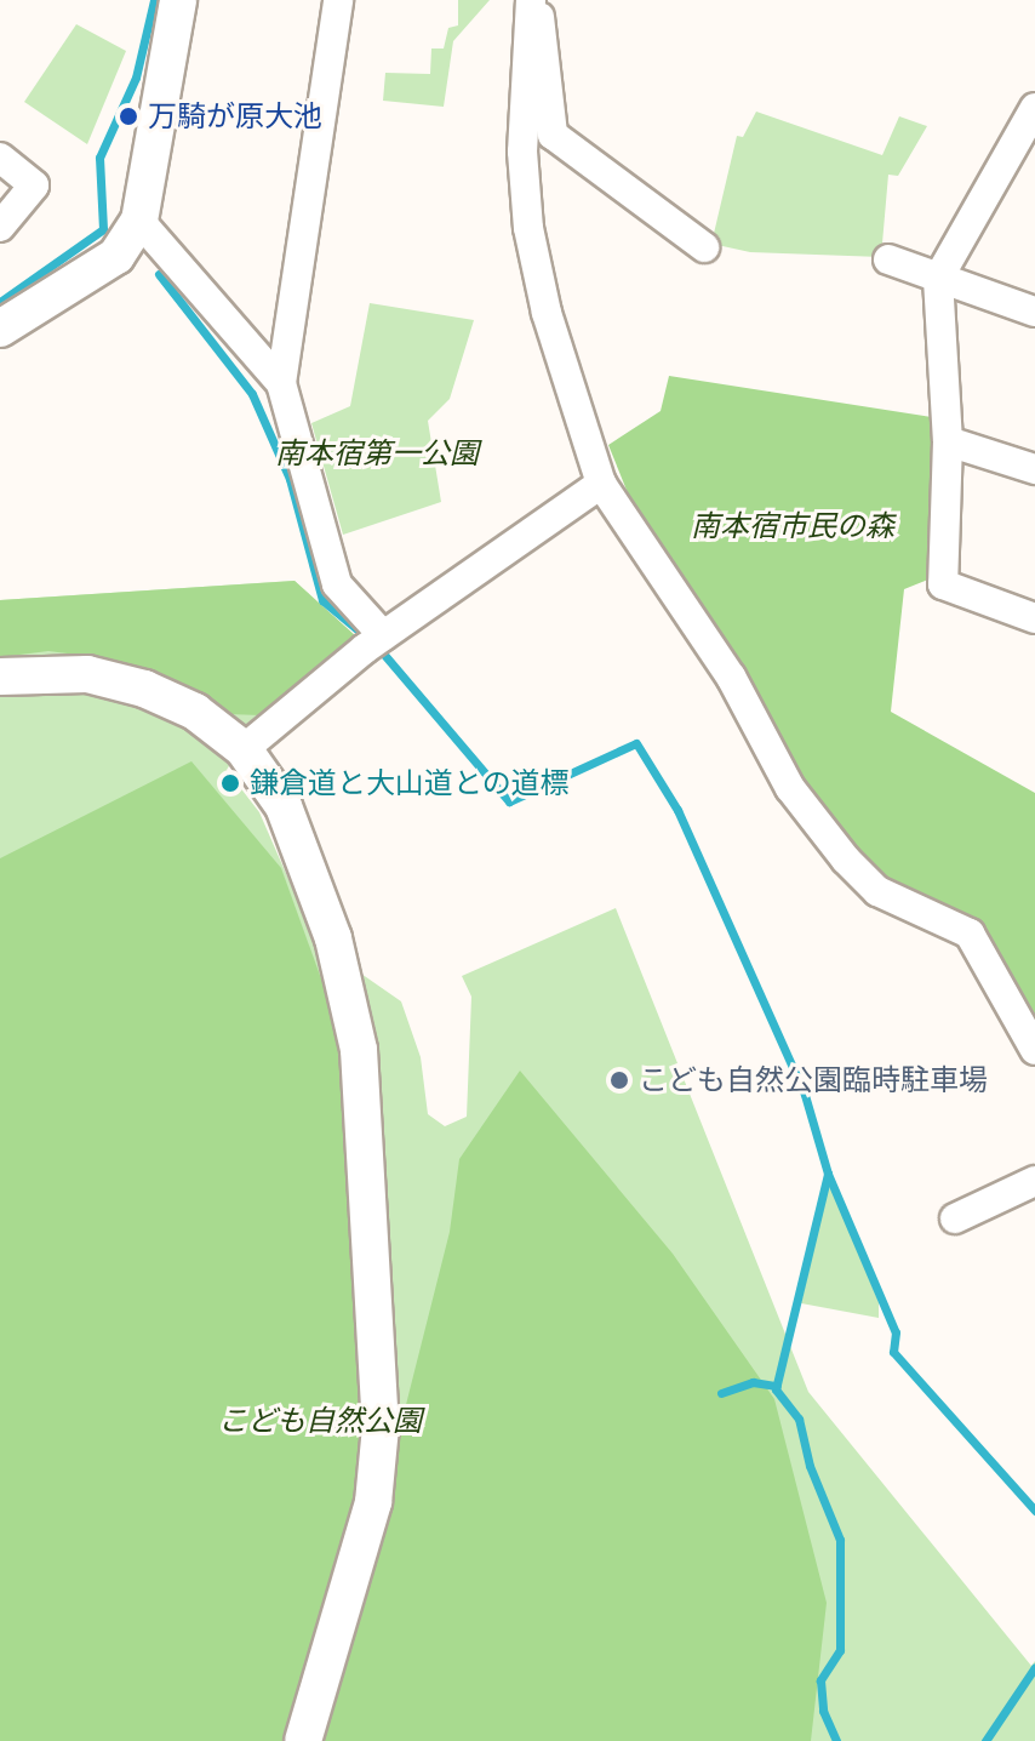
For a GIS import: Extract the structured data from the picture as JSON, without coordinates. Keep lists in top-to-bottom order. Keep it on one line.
{"parks":["南本宿第一公園","南本宿市民の森","こども自然公園"],"places":["万騎が原大池","鎌倉道と大山道との道標","こども自然公園臨時駐車場"]}
